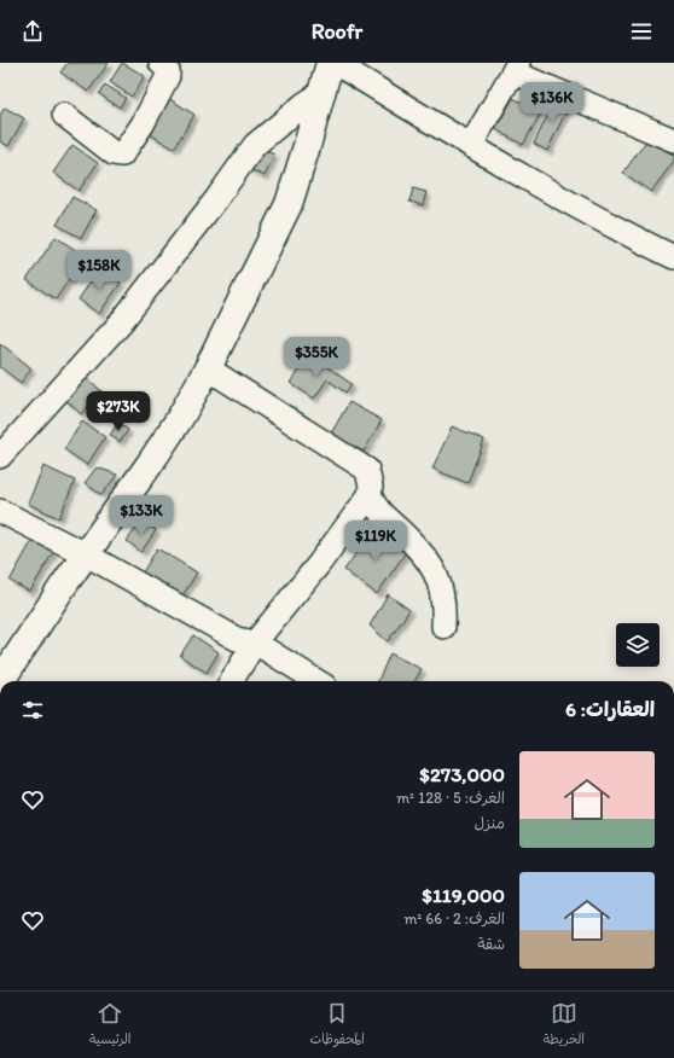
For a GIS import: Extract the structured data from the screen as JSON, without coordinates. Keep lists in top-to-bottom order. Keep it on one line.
{"page":{"header":"Roofr","price":["$136K","$158K","$355K","$273K","$133K","$119K"],"heading":"العقارات: 6","list":[{"name":"$273,000","note":"الغرف: 5 · 128 m² · منزل"},{"name":"$119,000","note":"الغرف: 2 · 66 m² · شقة"}],"tabs":["الخريطة","المحفوظات","الرئيسية"]}}
